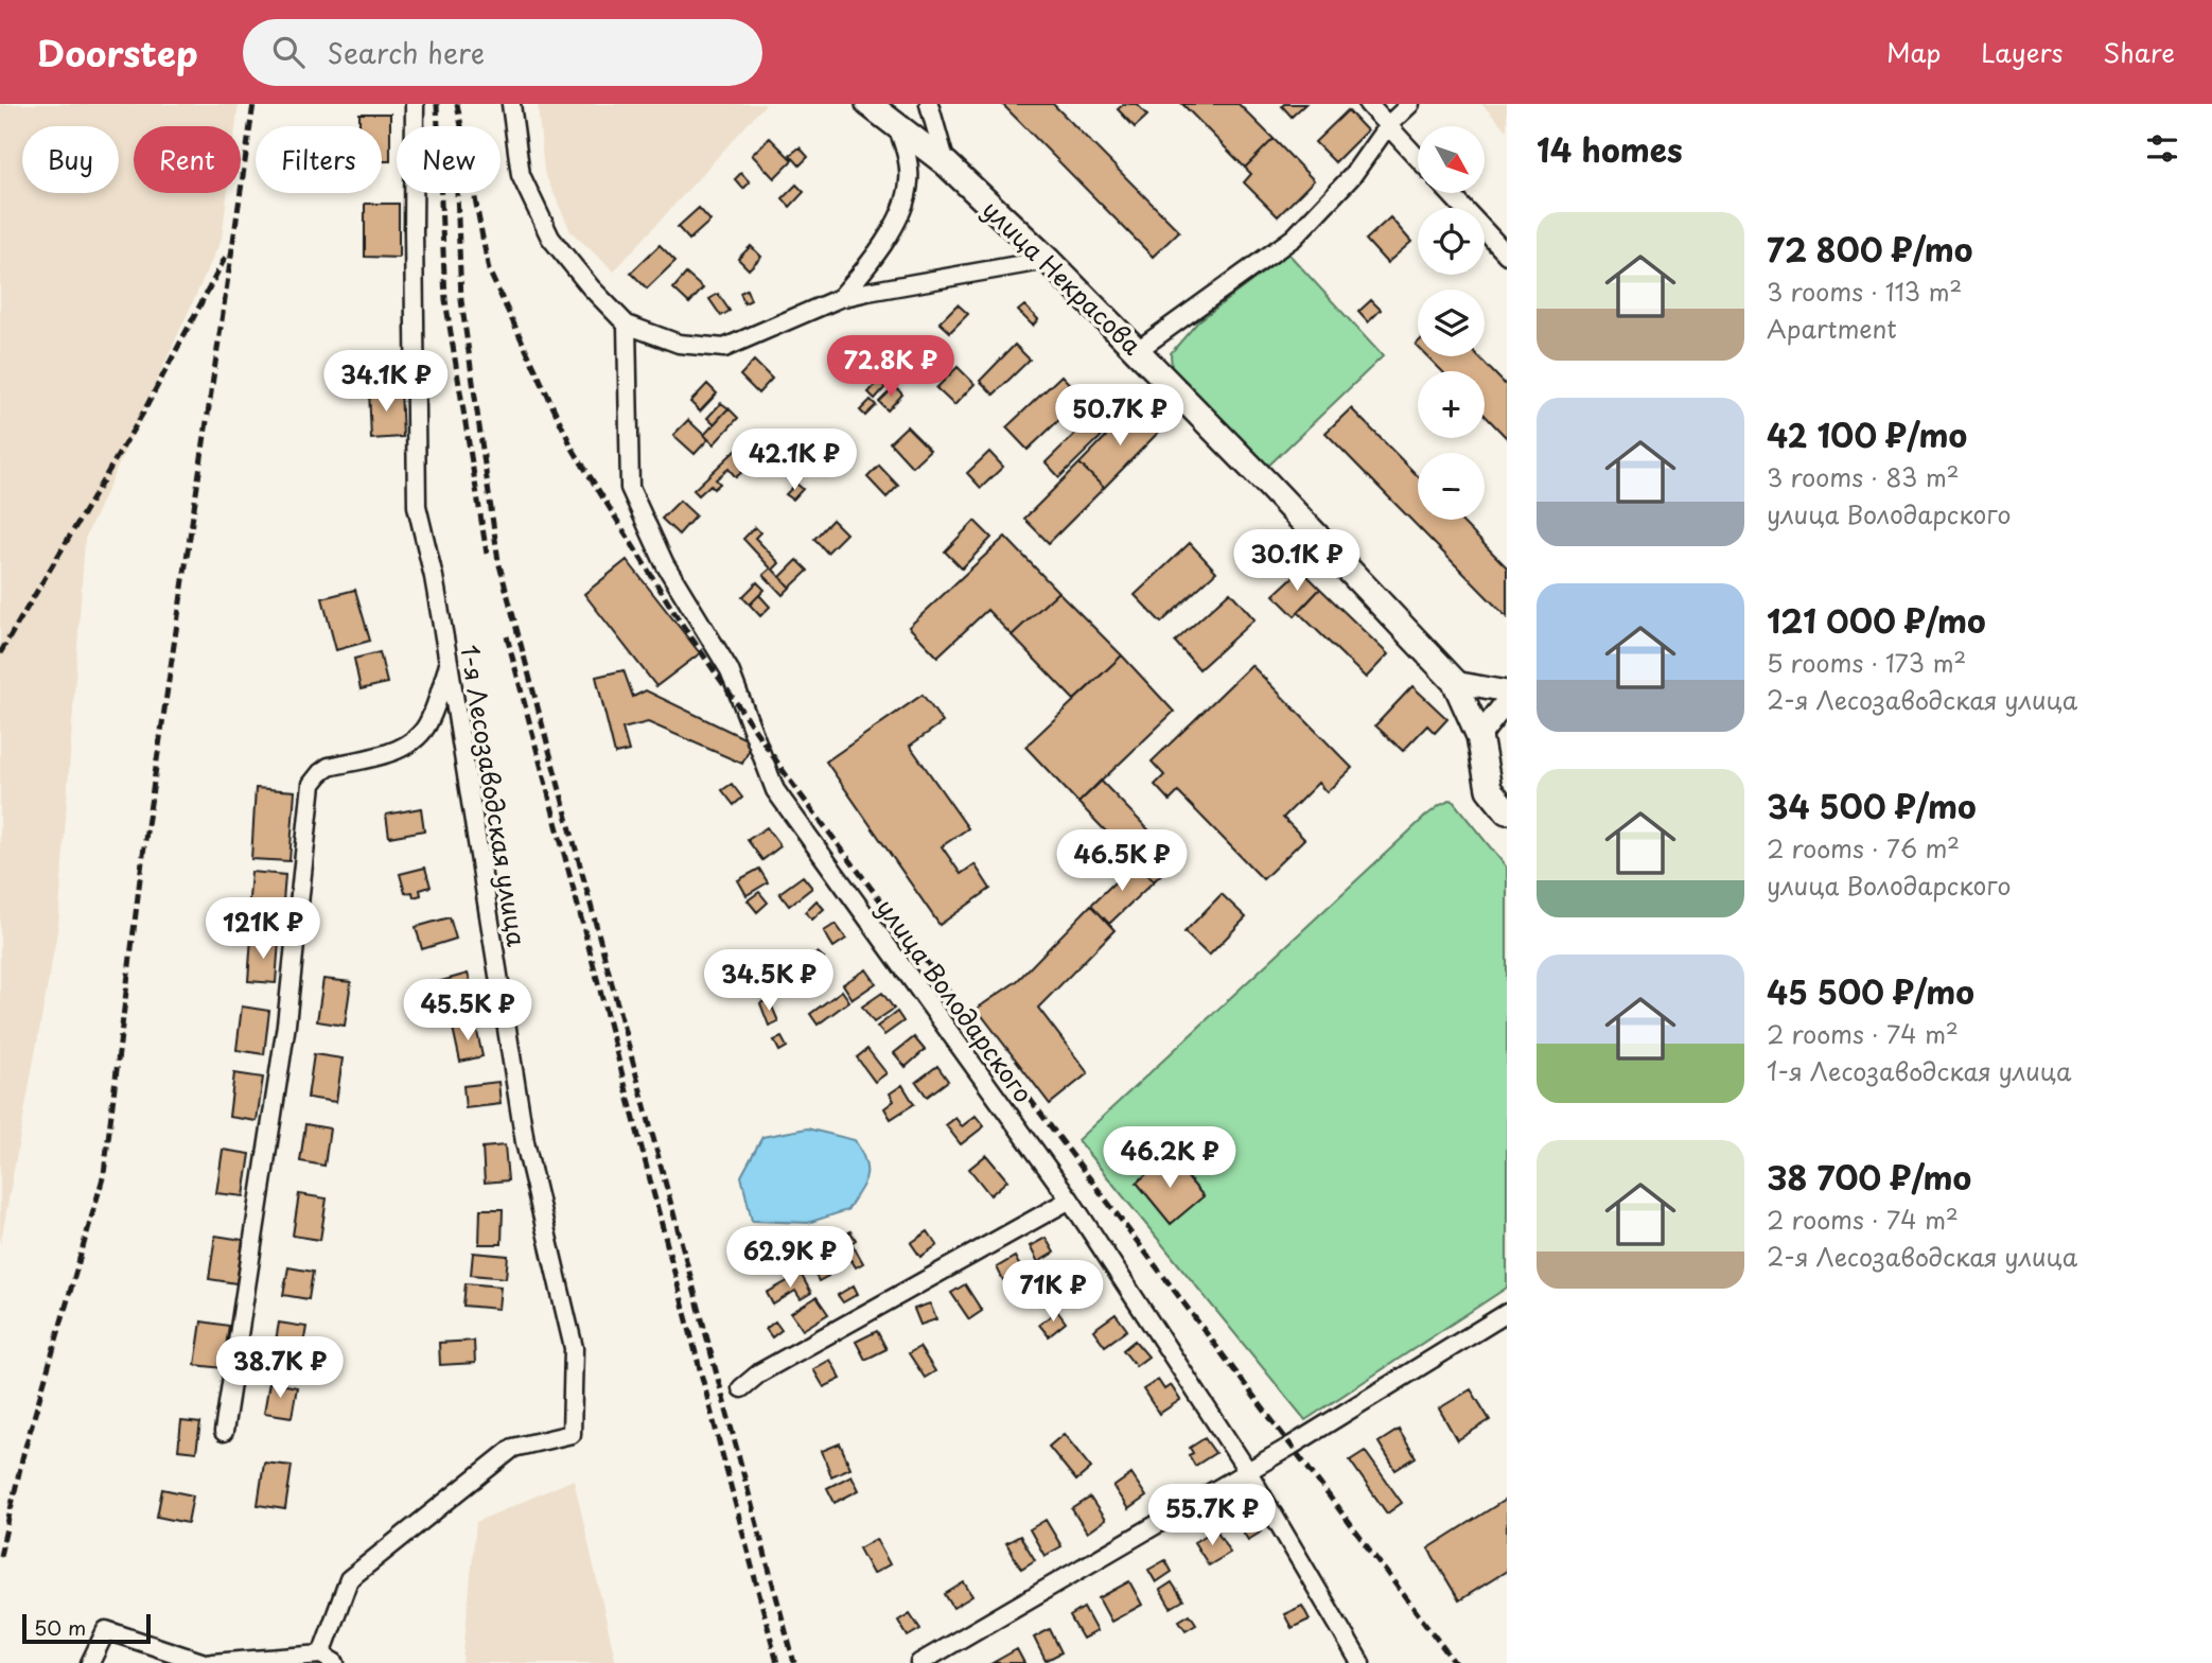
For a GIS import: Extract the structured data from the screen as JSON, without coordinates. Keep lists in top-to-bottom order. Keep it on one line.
{"streets":{"main road":["улица Некрасова"],"street":["1-я Лесозаводская улица","улица Володарского"]},"scale_bar":"50 m","north":"bottom right","page":{"header":"Doorstep","search":"Search here","nav":["Map","Layers","Share"],"heading":"14 homes","map_buttons":["+","−"],"chip":["Buy","Rent","Filters","New"],"list":[{"name":"72 800 ₽/mo","note":"3 rooms · 113 m² · Apartment"},{"name":"42 100 ₽/mo","note":"3 rooms · 83 m² · улица Володарского"},{"name":"121 000 ₽/mo","note":"5 rooms · 173 m² · 2-я Лесозаводская улица"},{"name":"34 500 ₽/mo","note":"2 rooms · 76 m² · улица Володарского"},{"name":"45 500 ₽/mo","note":"2 rooms · 74 m² · 1-я Лесозаводская улица"},{"name":"38 700 ₽/mo","note":"2 rooms · 74 m² · 2-я Лесозаводская улица"}],"price":["72.8K ₽","34.1K ₽","50.7K ₽","42.1K ₽","30.1K ₽","46.5K ₽","121K ₽","34.5K ₽","45.5K ₽","46.2K ₽","62.9K ₽","71K ₽","38.7K ₽","55.7K ₽"],"scale":"50 m"}}
